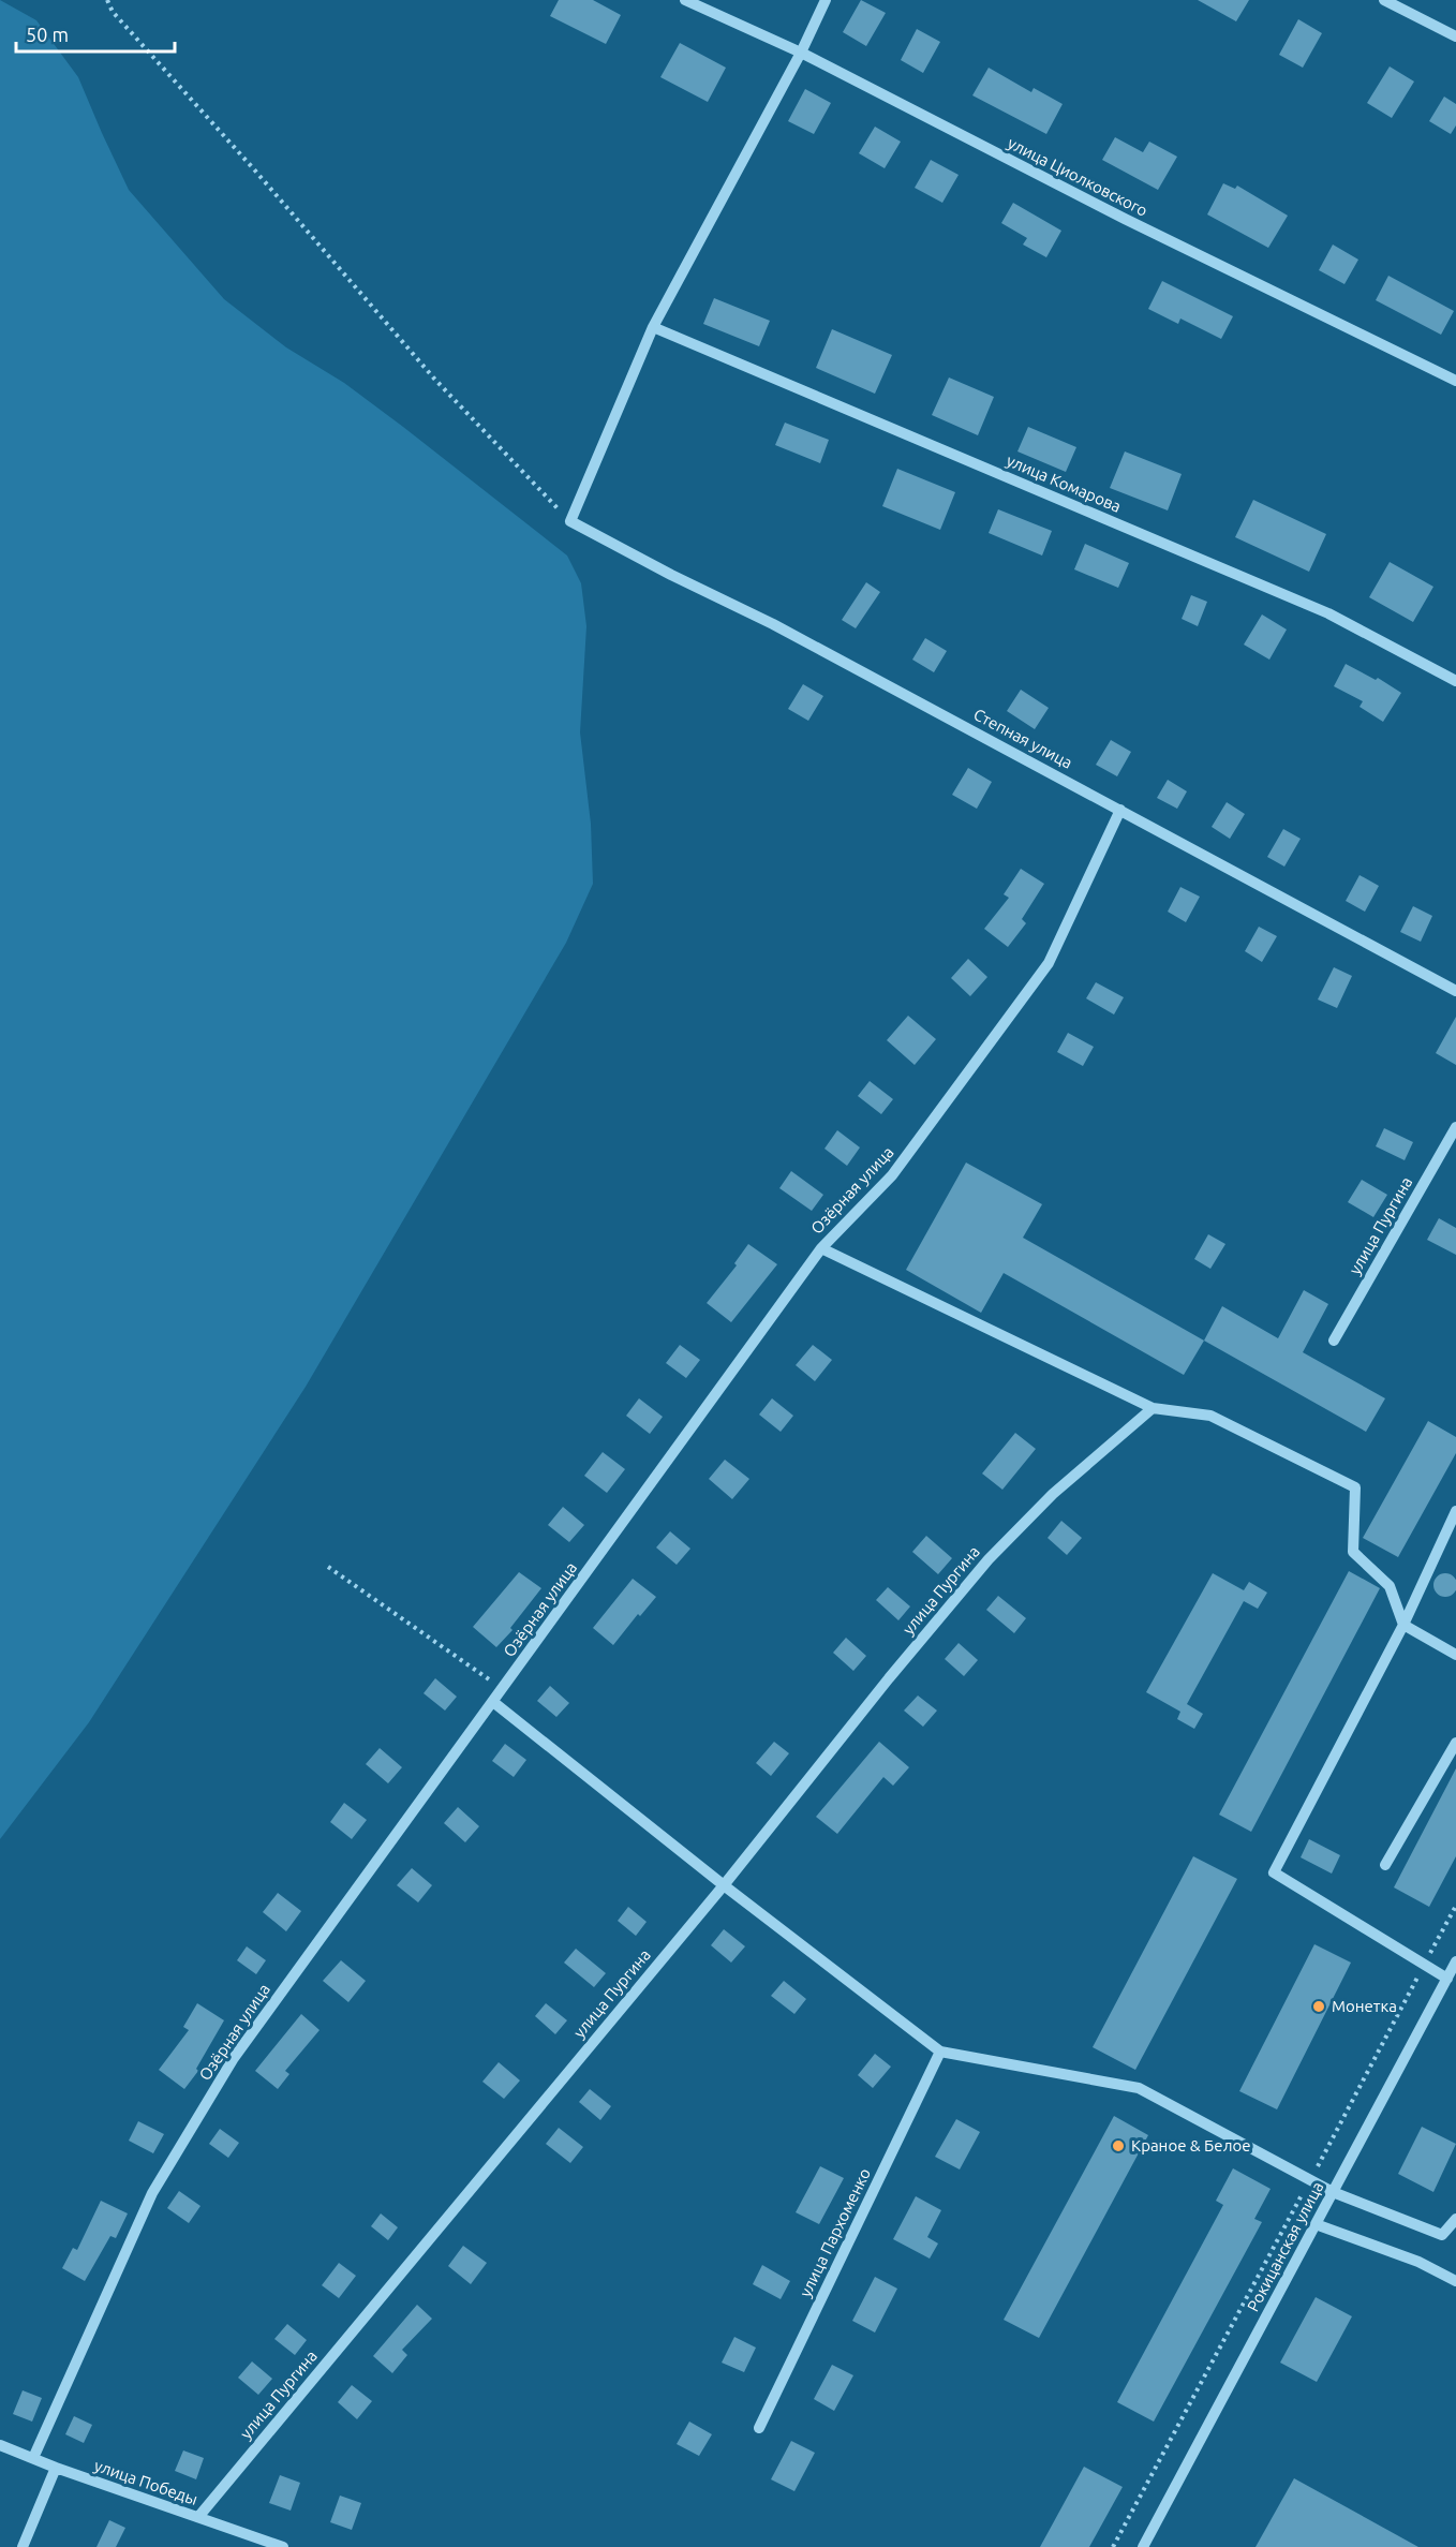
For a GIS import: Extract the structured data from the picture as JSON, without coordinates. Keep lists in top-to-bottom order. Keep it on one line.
{"streets":{"street":["улица Циолковского","улица Комарова","Степная улица","Озёрная улица","улица Пургина","улица Пархоменко","Рокицанская улица","улица Победы"]},"crossings":[["Степная улица","Озёрная улица"],["Озёрная улица","улица Победы"],["улица Пургина","улица Победы"]],"places":["Монетка","Краное & Белое"],"scale_bar":"50 m"}
